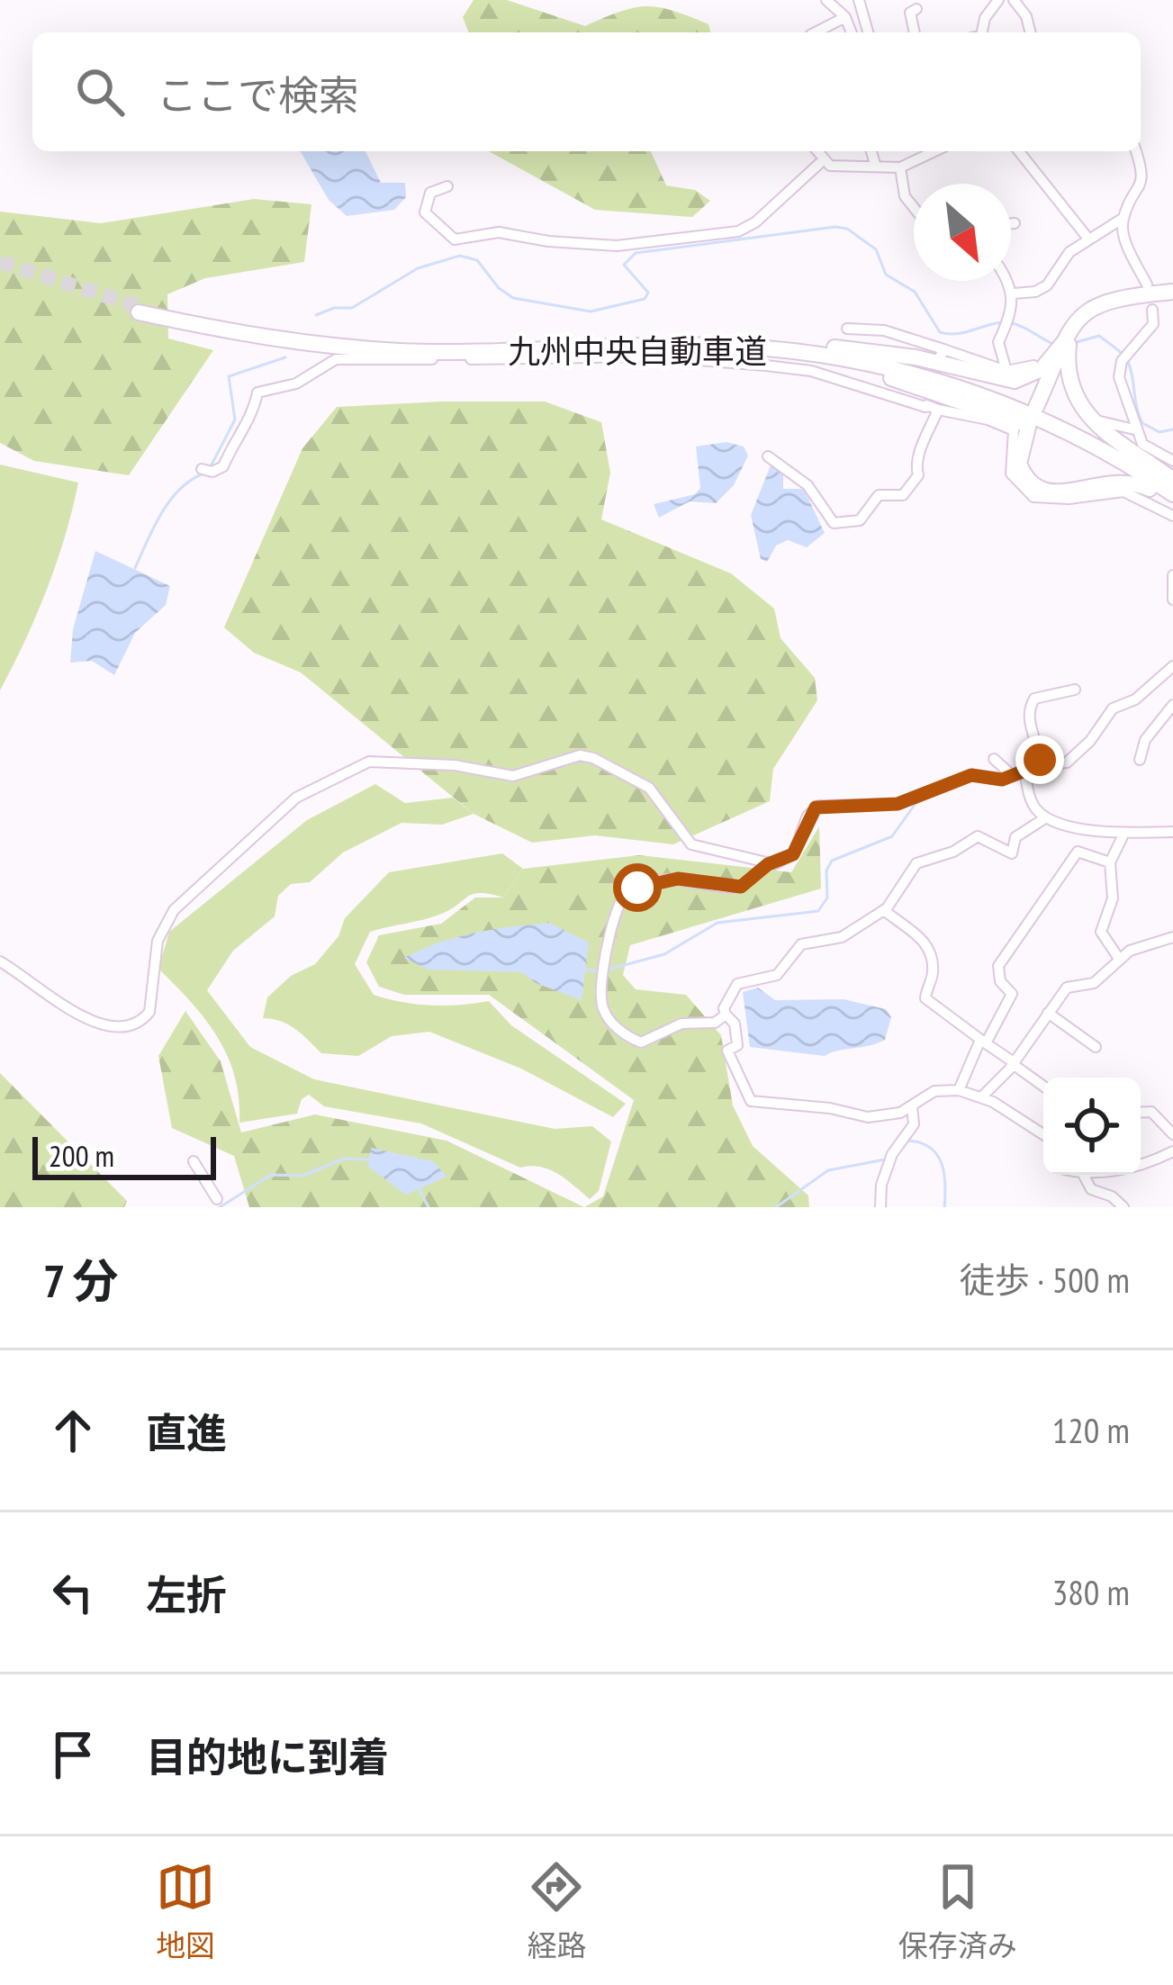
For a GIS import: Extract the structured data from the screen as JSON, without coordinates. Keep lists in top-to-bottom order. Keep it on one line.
{"streets":{"highway":["九州中央自動車道"]},"scale_bar":"200 m","north":"bottom right","page":{"search":"ここで検索","scale":"200 m","heading":["7 分","徒歩 · 500 m"],"list":[["直進","120 m"],["左折","380 m"],"目的地に到着"],"nav":["地図","経路","保存済み"]}}
